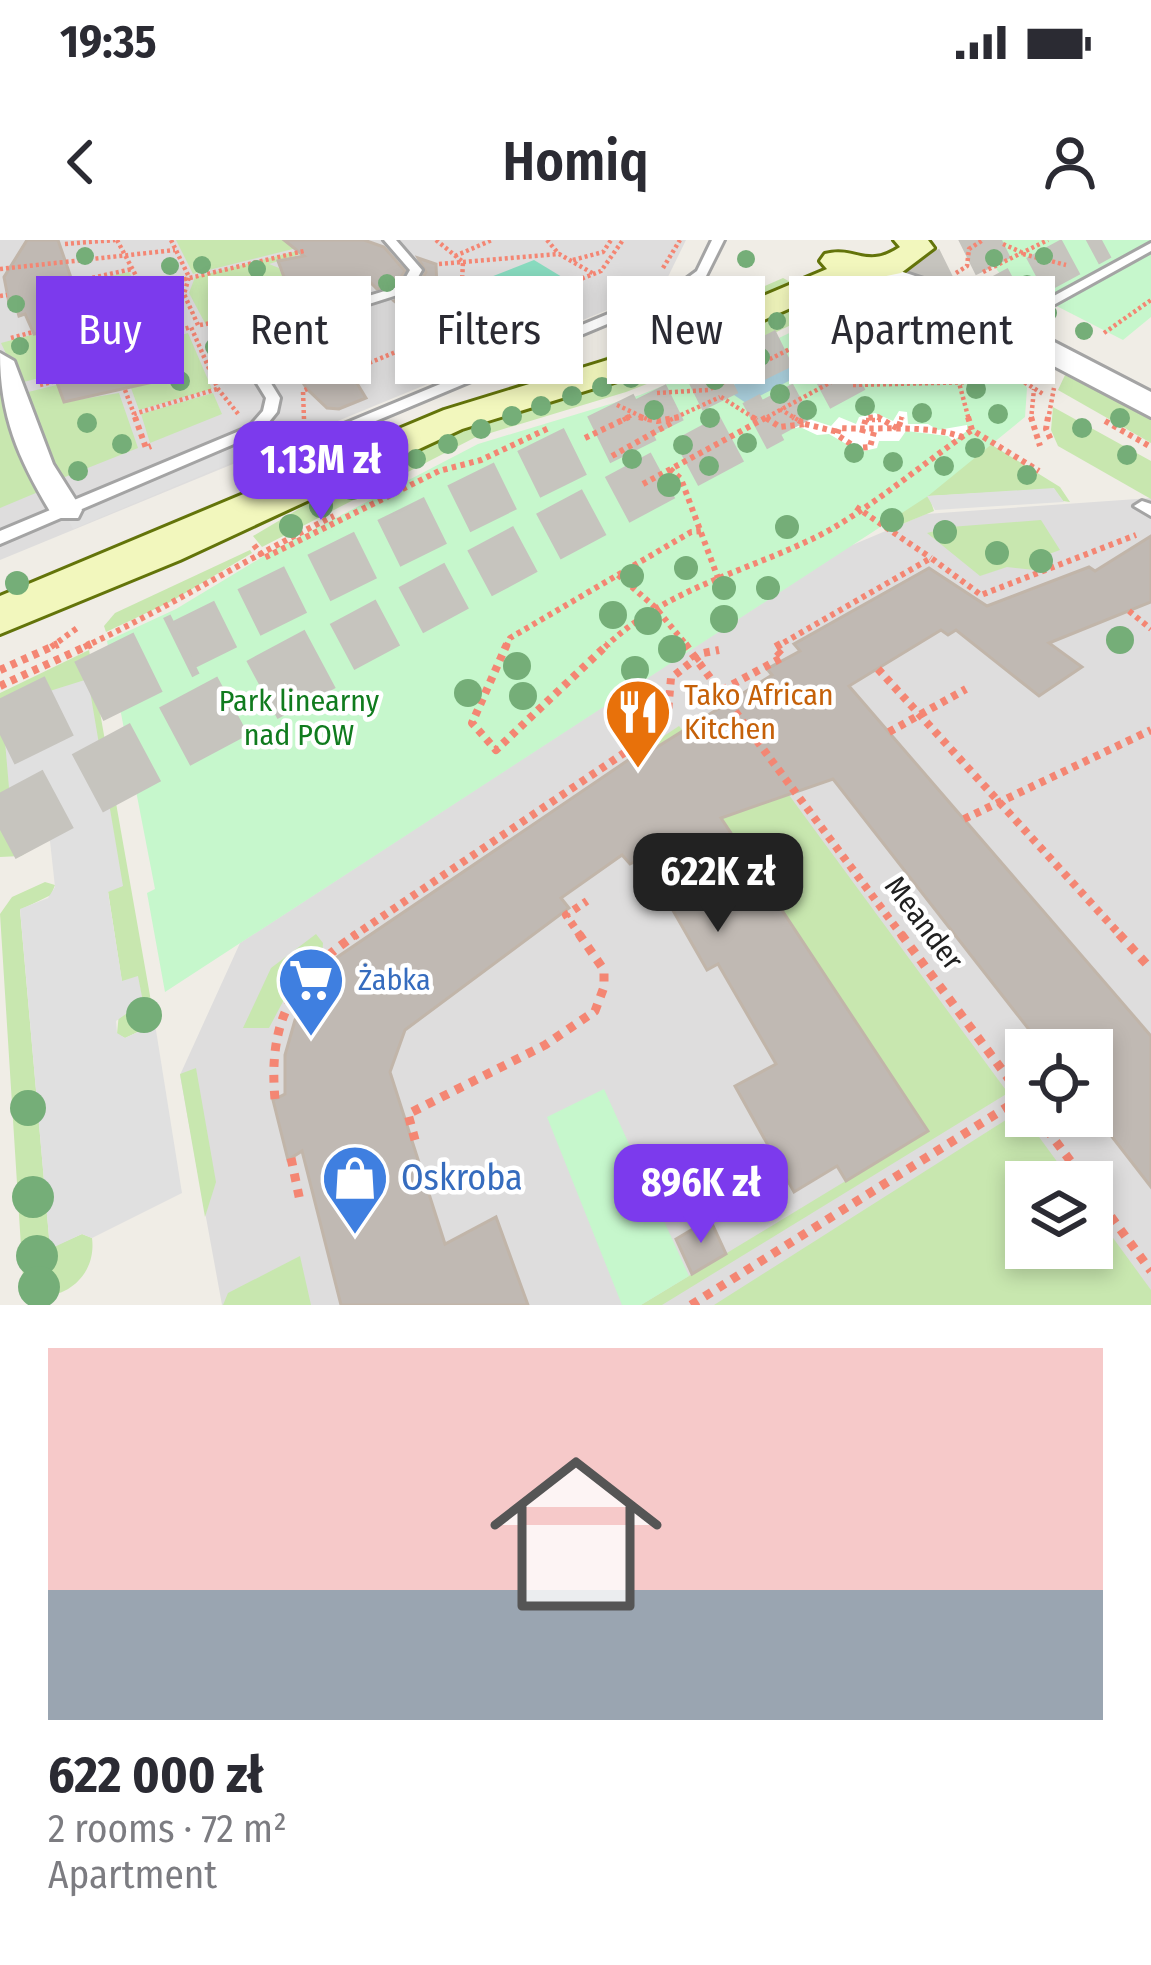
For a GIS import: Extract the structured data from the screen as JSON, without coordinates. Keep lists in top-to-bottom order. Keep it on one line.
{"streets":{"path":["Meander"]},"parks":["Park linearny nad POW"],"places":{"restaurant":["Tako African Kitchen"],"supermarket":["Żabka"],"shop":["Oskroba"]},"page":{"status":"19:35","header":"Homiq","chip":["Buy","Rent","Filters","New","Apartment"],"price":["1.13M zł","622K zł","896K zł"],"list":[{"name":"622 000 zł","note":"2 rooms · 72 m² · Apartment"}]}}
